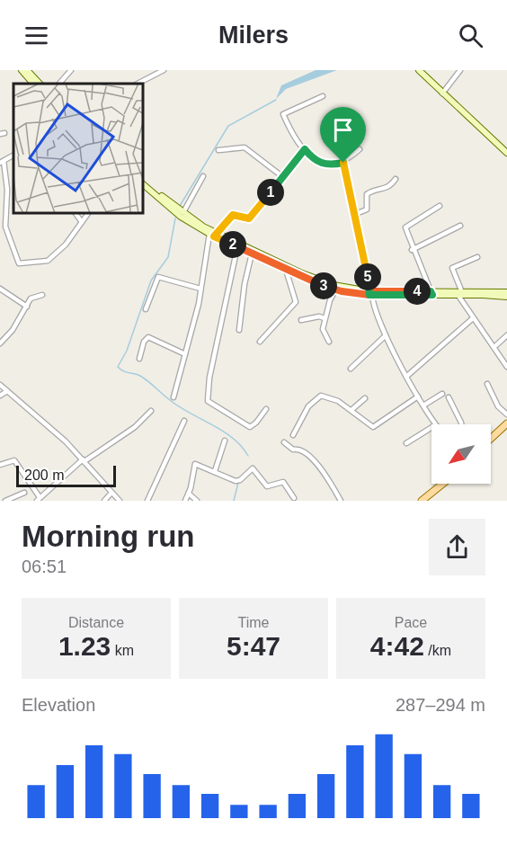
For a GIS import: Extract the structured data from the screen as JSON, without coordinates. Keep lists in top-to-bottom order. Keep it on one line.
{"scale_bar":"200 m","north":"bottom left","page":{"header":"Milers","pins":["1","2","5","3","4"],"scale":"200 m","heading":["Morning run","06:51"],"stats":[["Distance","1.23 km"],["Time","5:47"],["Pace","4:42 /km"]],"chart":["Elevation","287–294 m"]}}
